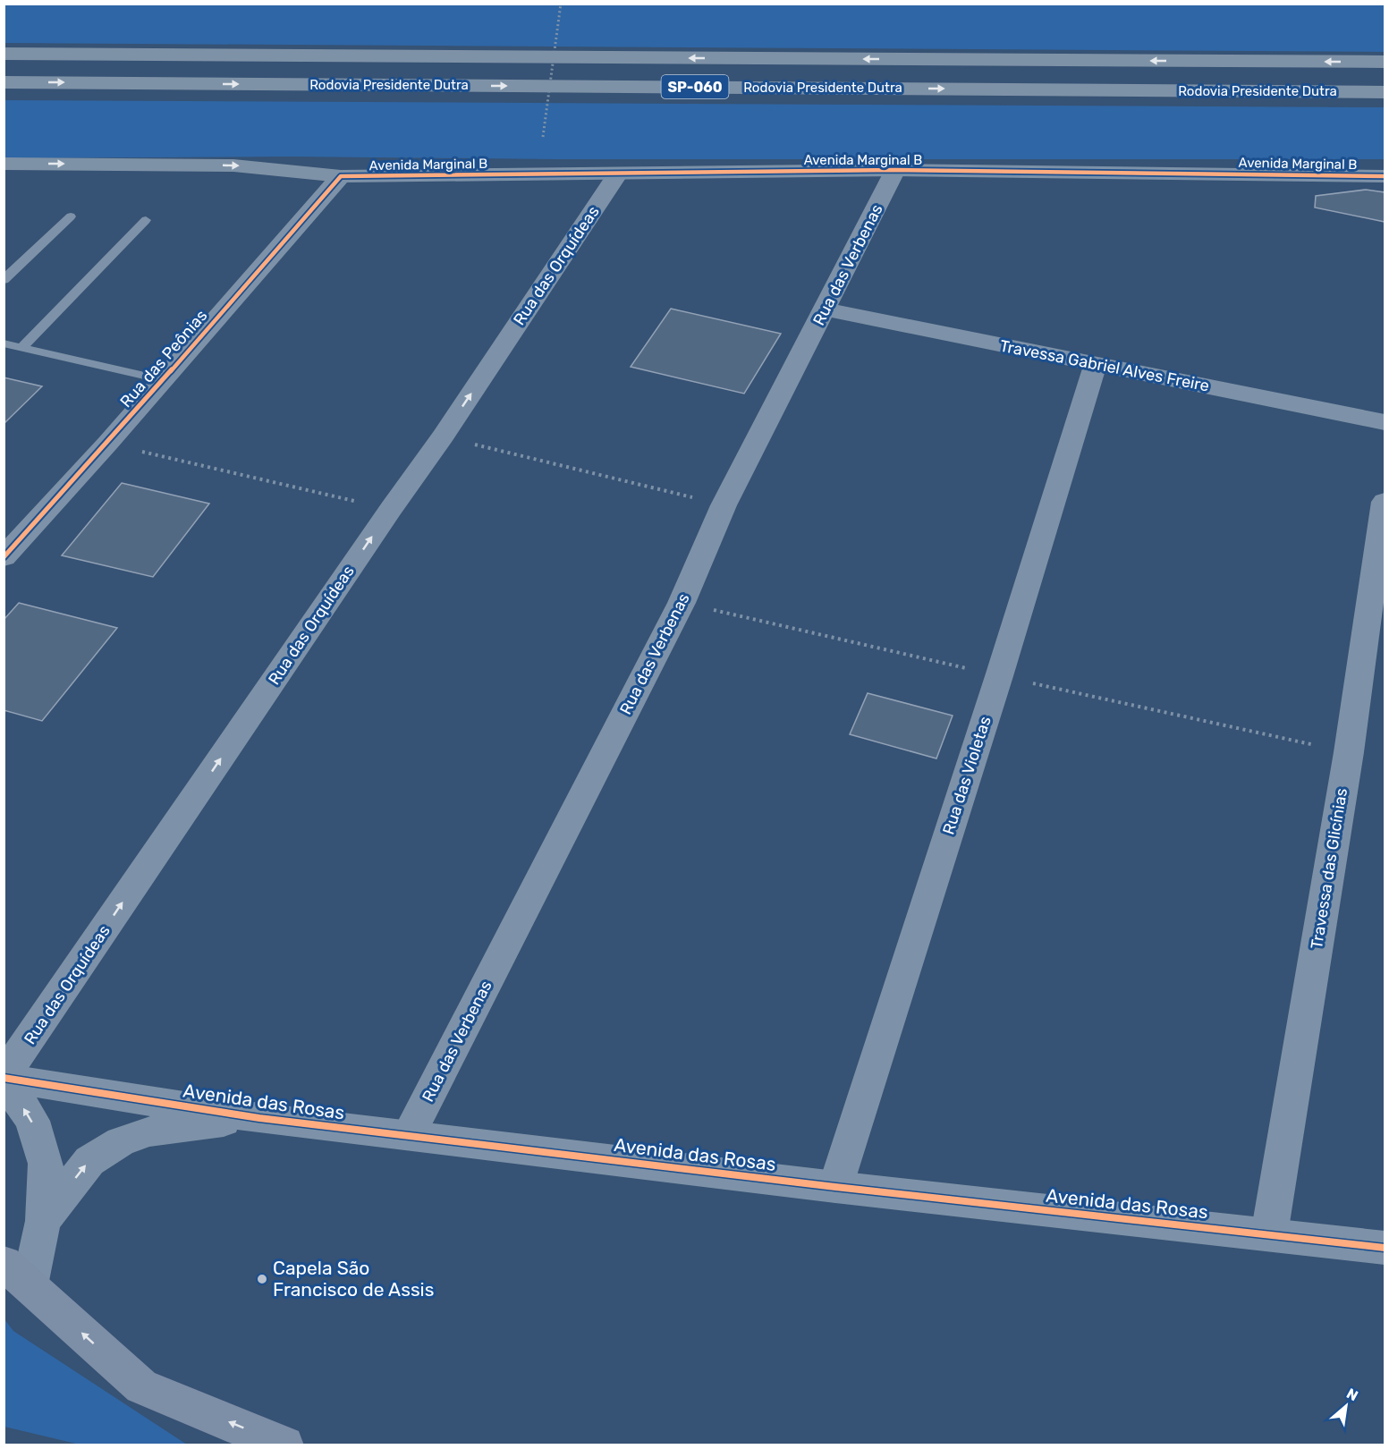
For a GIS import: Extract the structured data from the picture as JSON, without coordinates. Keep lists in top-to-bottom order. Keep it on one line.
{"streets":{"highway":["Rodovia Presidente Dutra","SP-060"],"street":["Avenida Marginal B","Rua das Verbenas","Rua das Orquídeas","Rua das Peônias","Travessa Gabriel Alves Freire","Rua das Violetas","Travessa das Glicínias","Avenida das Rosas"]},"crossings":[["Avenida Marginal B","Rua das Verbenas"],["Avenida Marginal B","Rua das Orquídeas"],["Avenida Marginal B","Rua das Peônias"],["Rua das Verbenas","Travessa Gabriel Alves Freire"],["Rua das Verbenas","Avenida das Rosas"],["Rua das Orquídeas","Avenida das Rosas"],["Travessa Gabriel Alves Freire","Rua das Violetas"],["Rua das Violetas","Avenida das Rosas"],["Travessa das Glicínias","Avenida das Rosas"]],"one_way":["Rua das Orquídeas"],"places":["Capela São Francisco de Assis"],"north":"top right"}
